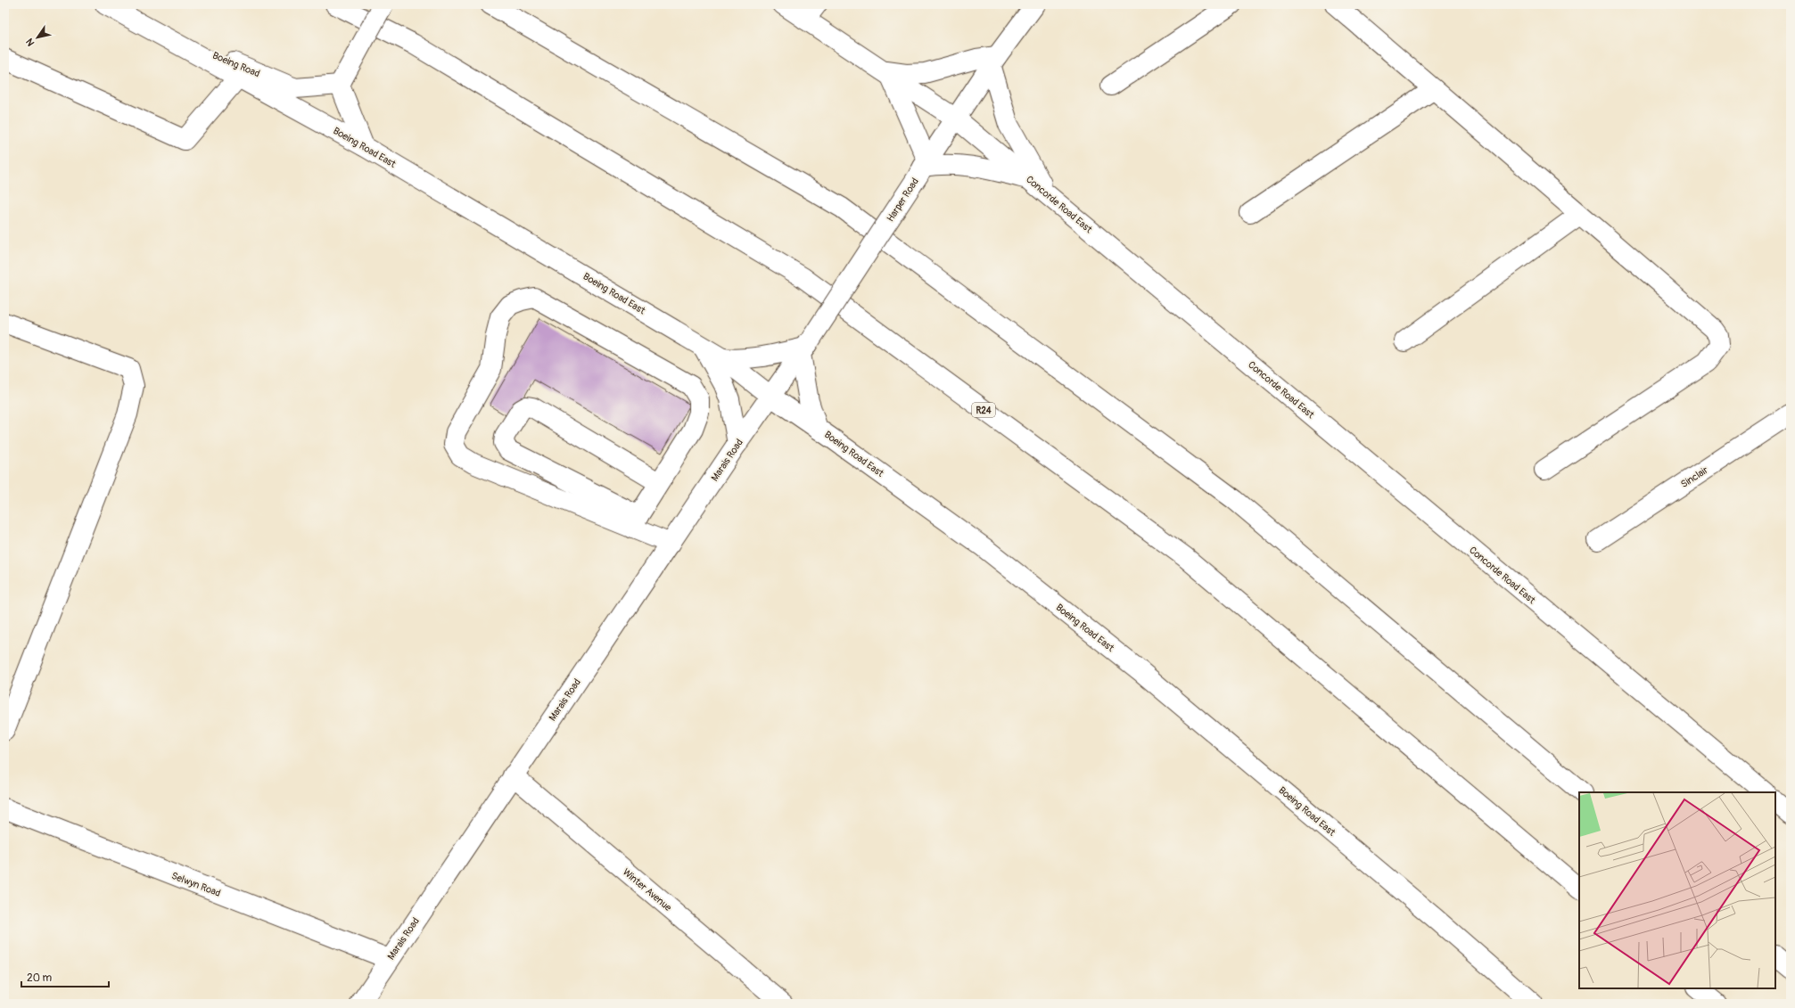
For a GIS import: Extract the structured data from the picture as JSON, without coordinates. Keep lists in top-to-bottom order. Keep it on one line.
{"streets":{"main road":["Boeing Road","Boeing Road East","Harper Road","Concorde Road East","R24","Marais Road","Sinclair","Selwyn Road","Winter Avenue"]},"crossings":[["Boeing Road","Boeing Road East"],["Boeing Road East","Harper Road"],["Boeing Road East","Marais Road"],["Harper Road","Concorde Road East"],["Harper Road","Marais Road"],["Marais Road","Selwyn Road"],["Marais Road","Winter Avenue"]],"scale_bar":"20 m","north":"bottom left"}
